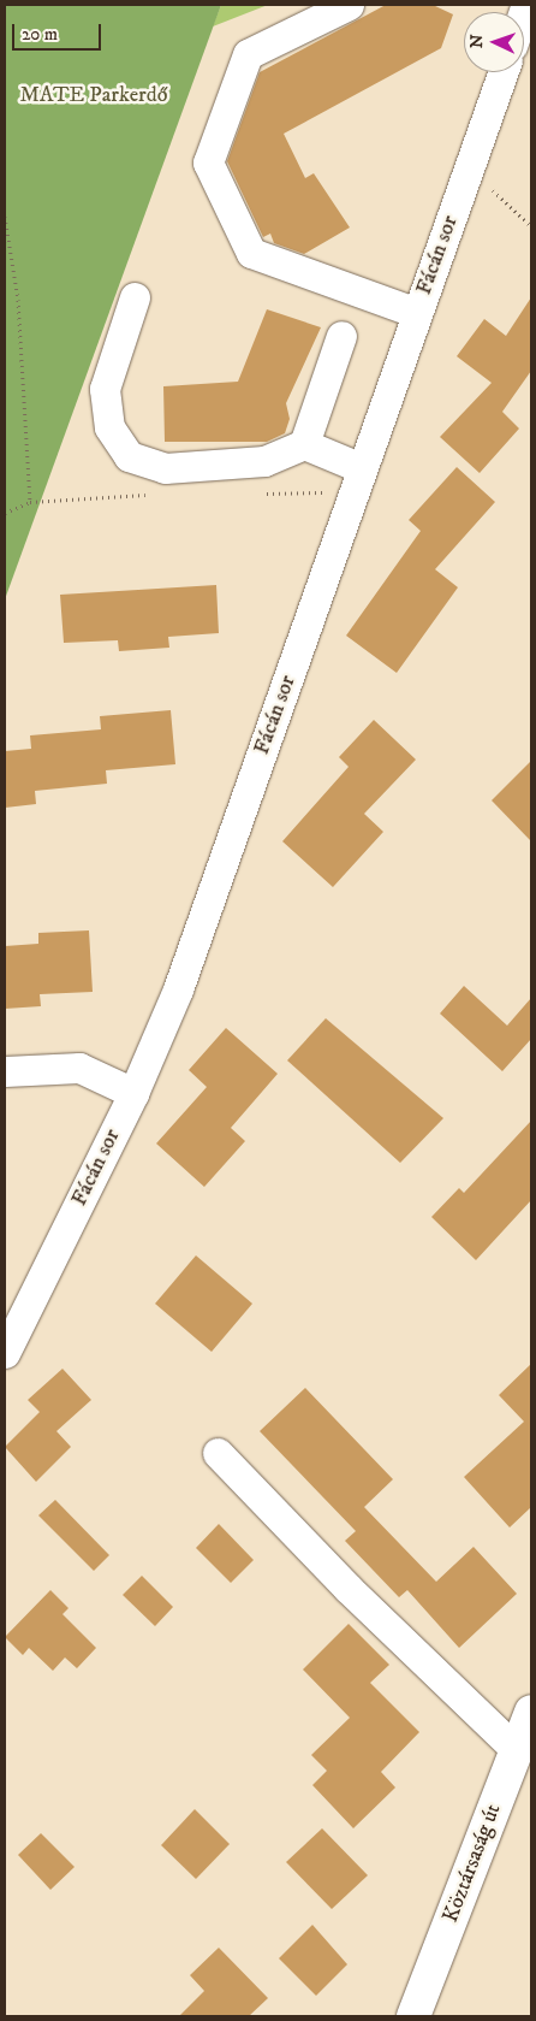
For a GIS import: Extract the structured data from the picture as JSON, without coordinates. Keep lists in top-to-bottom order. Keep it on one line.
{"streets":{"main road":["Köztársaság út"],"street":["Fácán sor"]},"parks":["MATE Parkerdő"],"scale_bar":"20 m","north":"left"}
